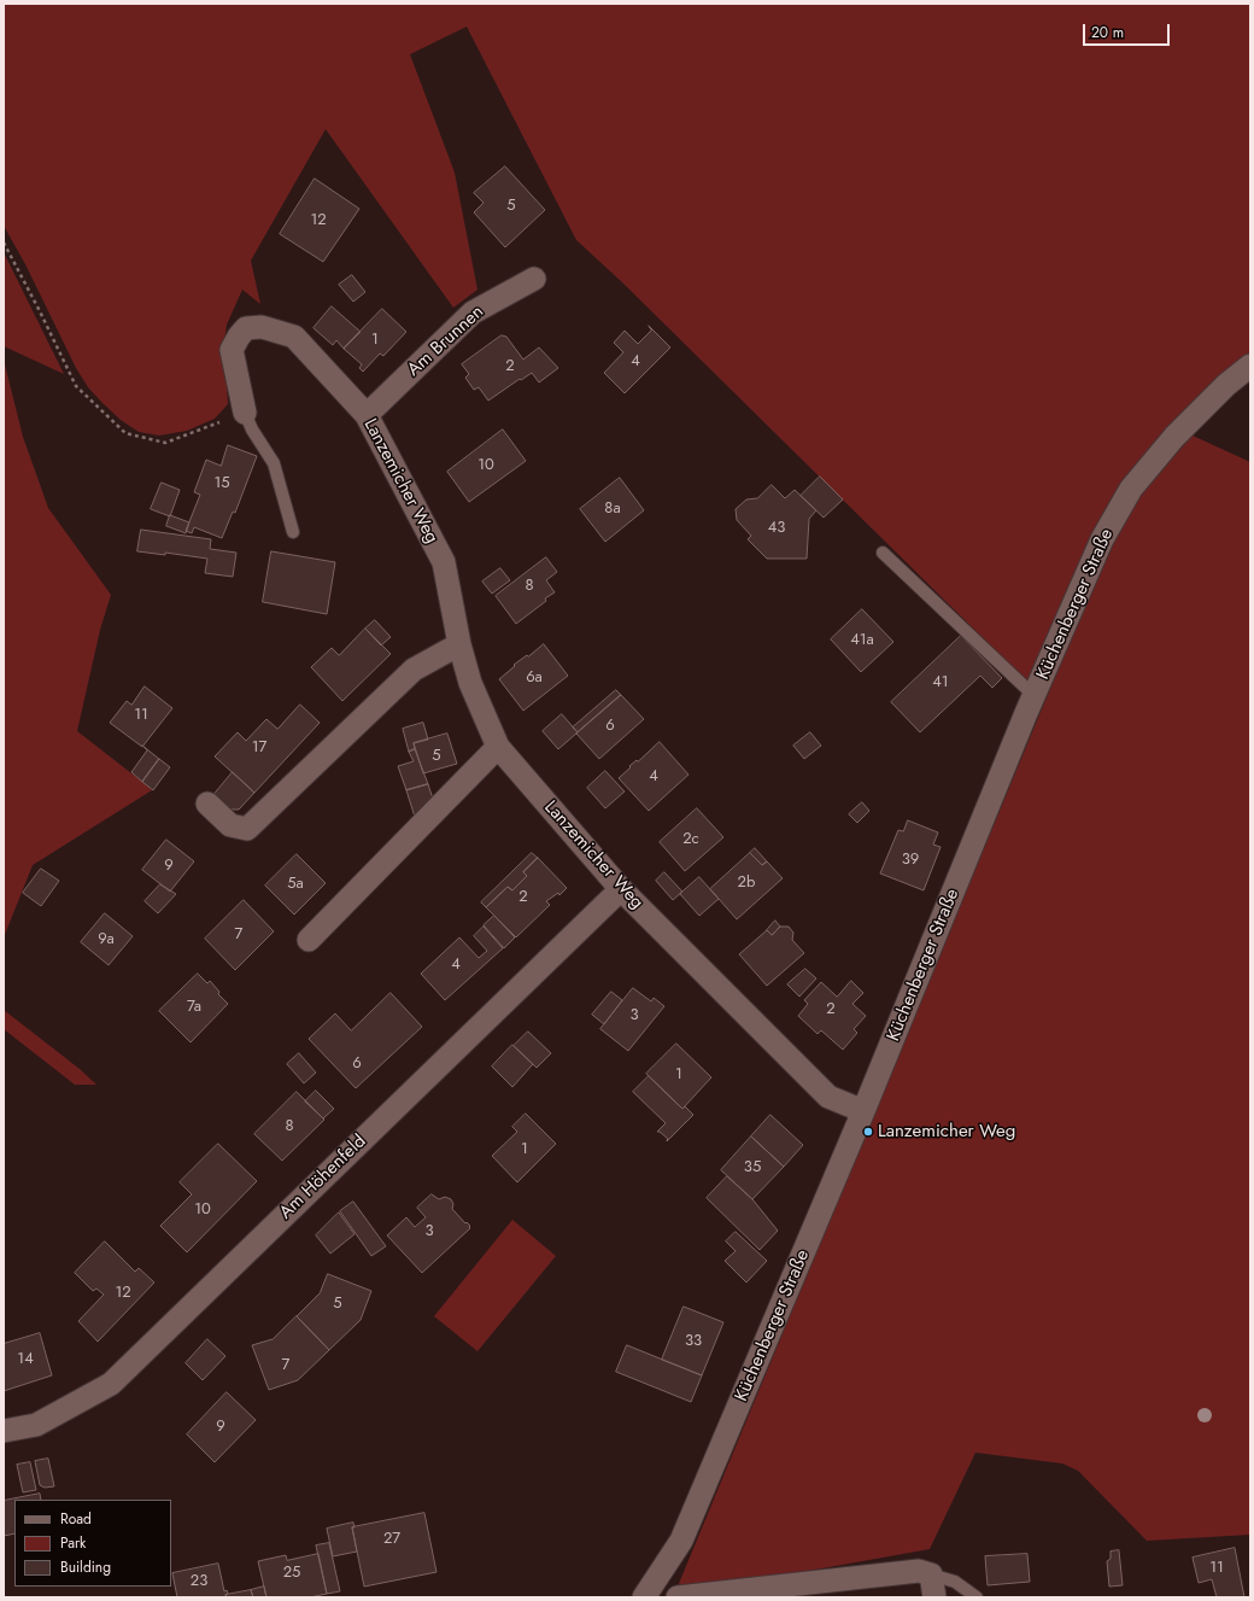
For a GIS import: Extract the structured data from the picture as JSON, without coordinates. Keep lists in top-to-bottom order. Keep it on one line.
{"streets":{"street":["Am Brunnen","Lanzemicher Weg","Küchenberger Straße","Am Höhenfeld"]},"crossings":[["Am Brunnen","Lanzemicher Weg"],["Lanzemicher Weg","Küchenberger Straße"],["Lanzemicher Weg","Am Höhenfeld"]],"places":["Lanzemicher Weg"],"house_numbers":["5","12","1","4","2","10","15","8a","43","8","41a","6a","41","11","6","17","5","4","2c","39","9","2b","5a","2","7","9a","4","7a","2","3","6","1","8","1","35","10","3","12","5","33","14","7","9","27","11","25","23"],"legend":["Road","Park","Building"],"scale_bar":"20 m"}
